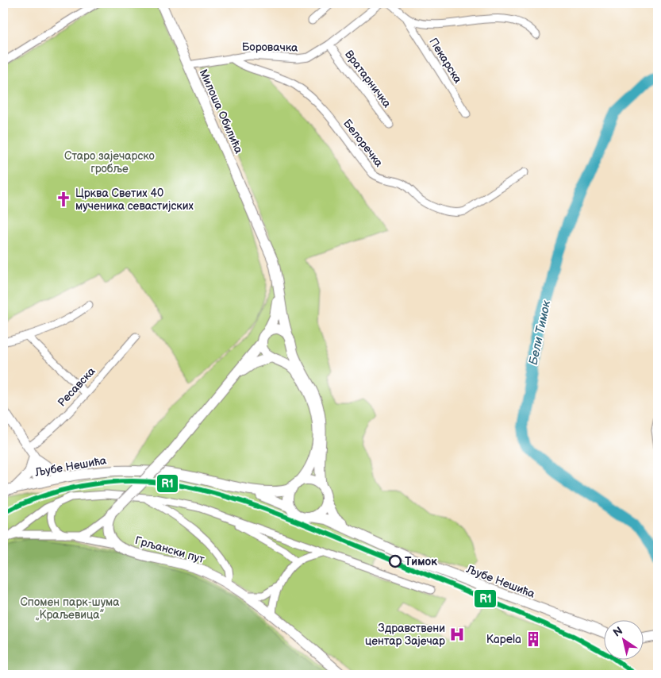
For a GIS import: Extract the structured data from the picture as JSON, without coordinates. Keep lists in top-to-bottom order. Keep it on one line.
{"streets":{"main road":["Милоша Обилића","Љубе Нешића","Грљански пут"],"street":["Боровачка","Пекарска","Вратарничка","Белоречка","Ресавска"]},"crossings":[["Боровачка","Вратарничка"],["Боровачка","Милоша Обилића"],["Боровачка","Белоречка"]],"water":["Бели Тимок"],"parks":["Старо зајечарско гробље","Спомен парк-шума „Краљевица”"],"places":{"church":["Црква Светих 40 мученика севастијских"],"other":["Тимок"],"hospital":["Здравствени центар Зајечар"],"building":["Kapela"]},"lines":["transit line R1"],"north":"top left"}
